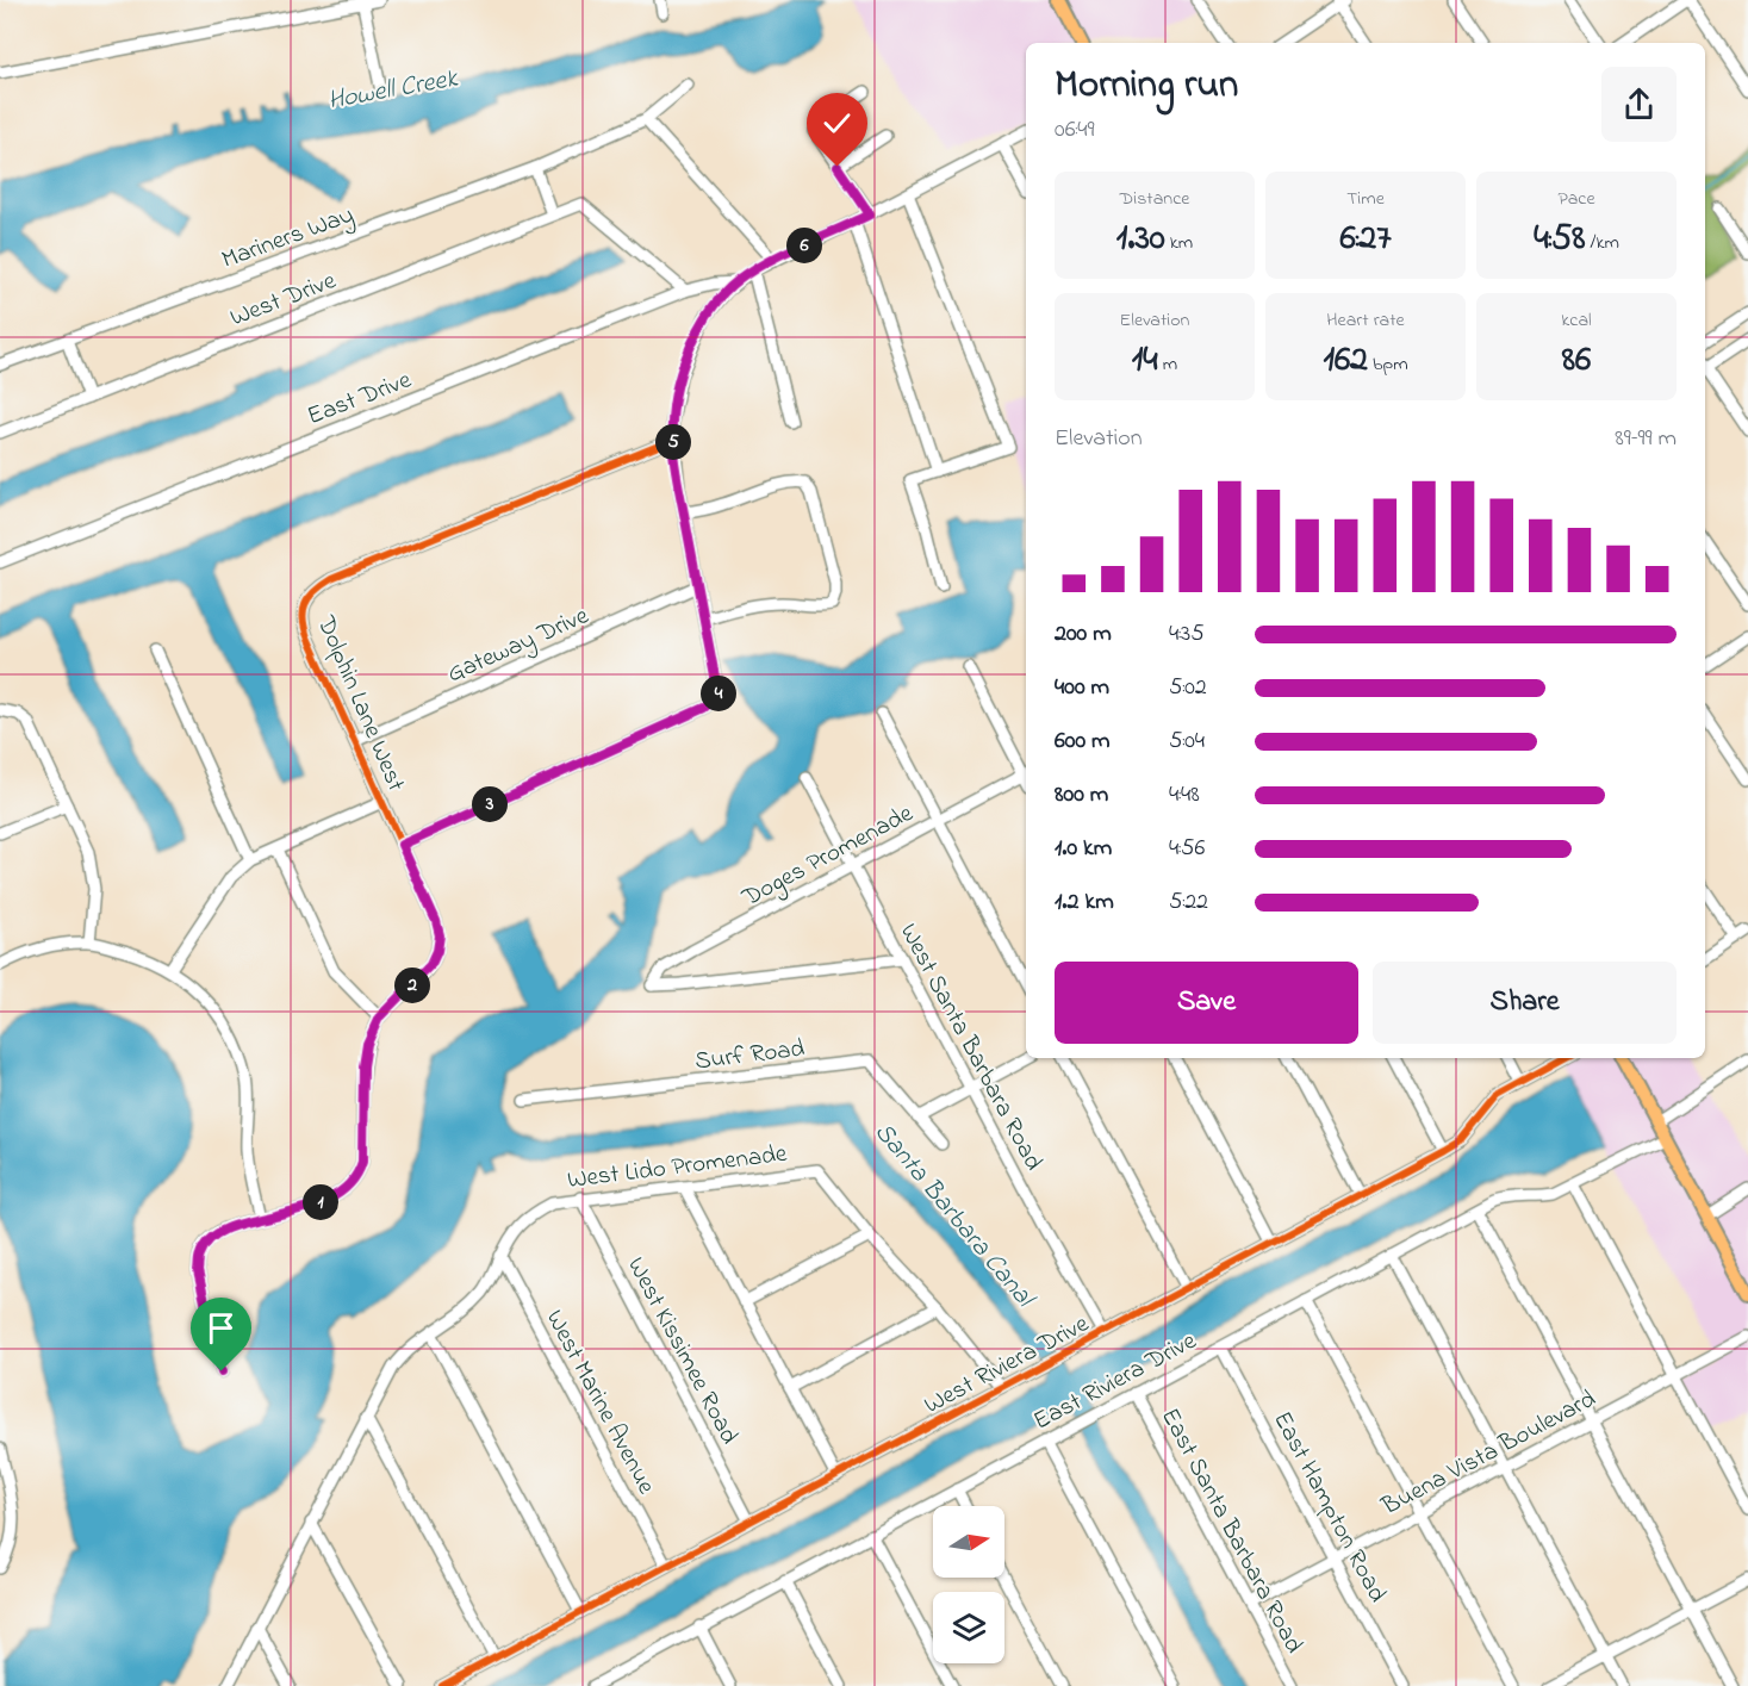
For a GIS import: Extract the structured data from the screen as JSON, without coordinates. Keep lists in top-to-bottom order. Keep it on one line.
{"streets":{"street":["Mariners Way","West Drive","East Drive","Gateway Drive","Dolphin Lane West","Doges Promenade","West Santa Barbara Road","Surf Road","West Lido Promenade","West Kissimee Road","West Riviera Drive","East Riviera Drive","West Marine Avenue","Buena Vista Boulevard","East Hampton Road","East Santa Barbara Road"]},"crossings":[["West Drive","East Drive"],["Gateway Drive","Dolphin Lane West"],["Doges Promenade","West Santa Barbara Road"],["West Santa Barbara Road","West Riviera Drive"],["West Lido Promenade","West Kissimee Road"],["West Lido Promenade","West Riviera Drive"],["West Lido Promenade","West Marine Avenue"],["West Kissimee Road","West Riviera Drive"],["West Riviera Drive","West Marine Avenue"],["East Riviera Drive","East Hampton Road"],["East Riviera Drive","East Santa Barbara Road"],["Buena Vista Boulevard","East Hampton Road"],["Buena Vista Boulevard","East Santa Barbara Road"]],"water":["Howell Creek","Santa Barbara Canal"],"north":"right","page":{"heading":["Morning run","06:49"],"stats":[["Distance","1.30 km"],["Time","6:27"],["Pace","4:58 /km"],["Elevation","14 m"],["Heart rate","162 bpm"],["kcal","86"]],"pins":["6","5","4","3","2","1"],"chart":["Elevation","89–99 m"],"list":[{"name":"200 m","note":"4:35"},{"name":"400 m","note":"5:02"},{"name":"600 m","note":"5:04"},{"name":"800 m","note":"4:48"},{"name":"1.0 km","note":"4:56"},{"name":"1.2 km","note":"5:22"}],"buttons":["Save","Share"]}}
